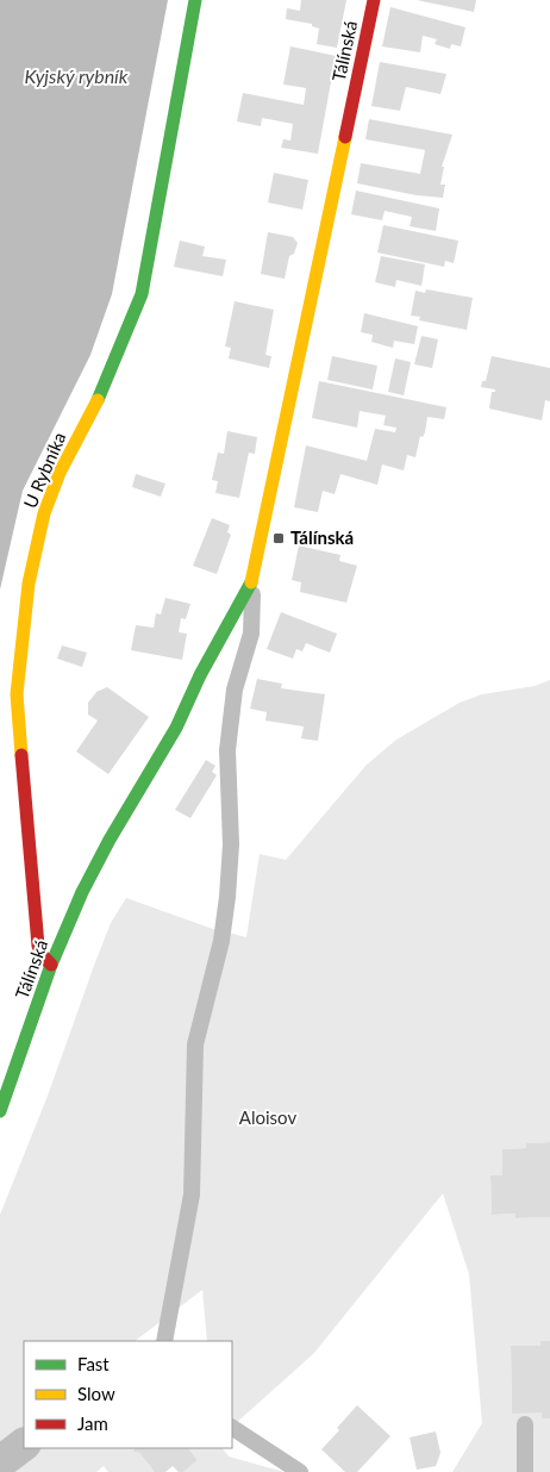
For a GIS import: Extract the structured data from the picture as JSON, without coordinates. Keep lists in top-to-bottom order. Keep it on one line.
{"streets":{"street":["Tálínská","U Rybníka"]},"crossings":[["Tálínská","U Rybníka"]],"water":["Kyjský rybník"],"parks":["Aloisov"],"places":{"transit":["Tálínská"]},"legend":["Fast","Slow","Jam"]}
